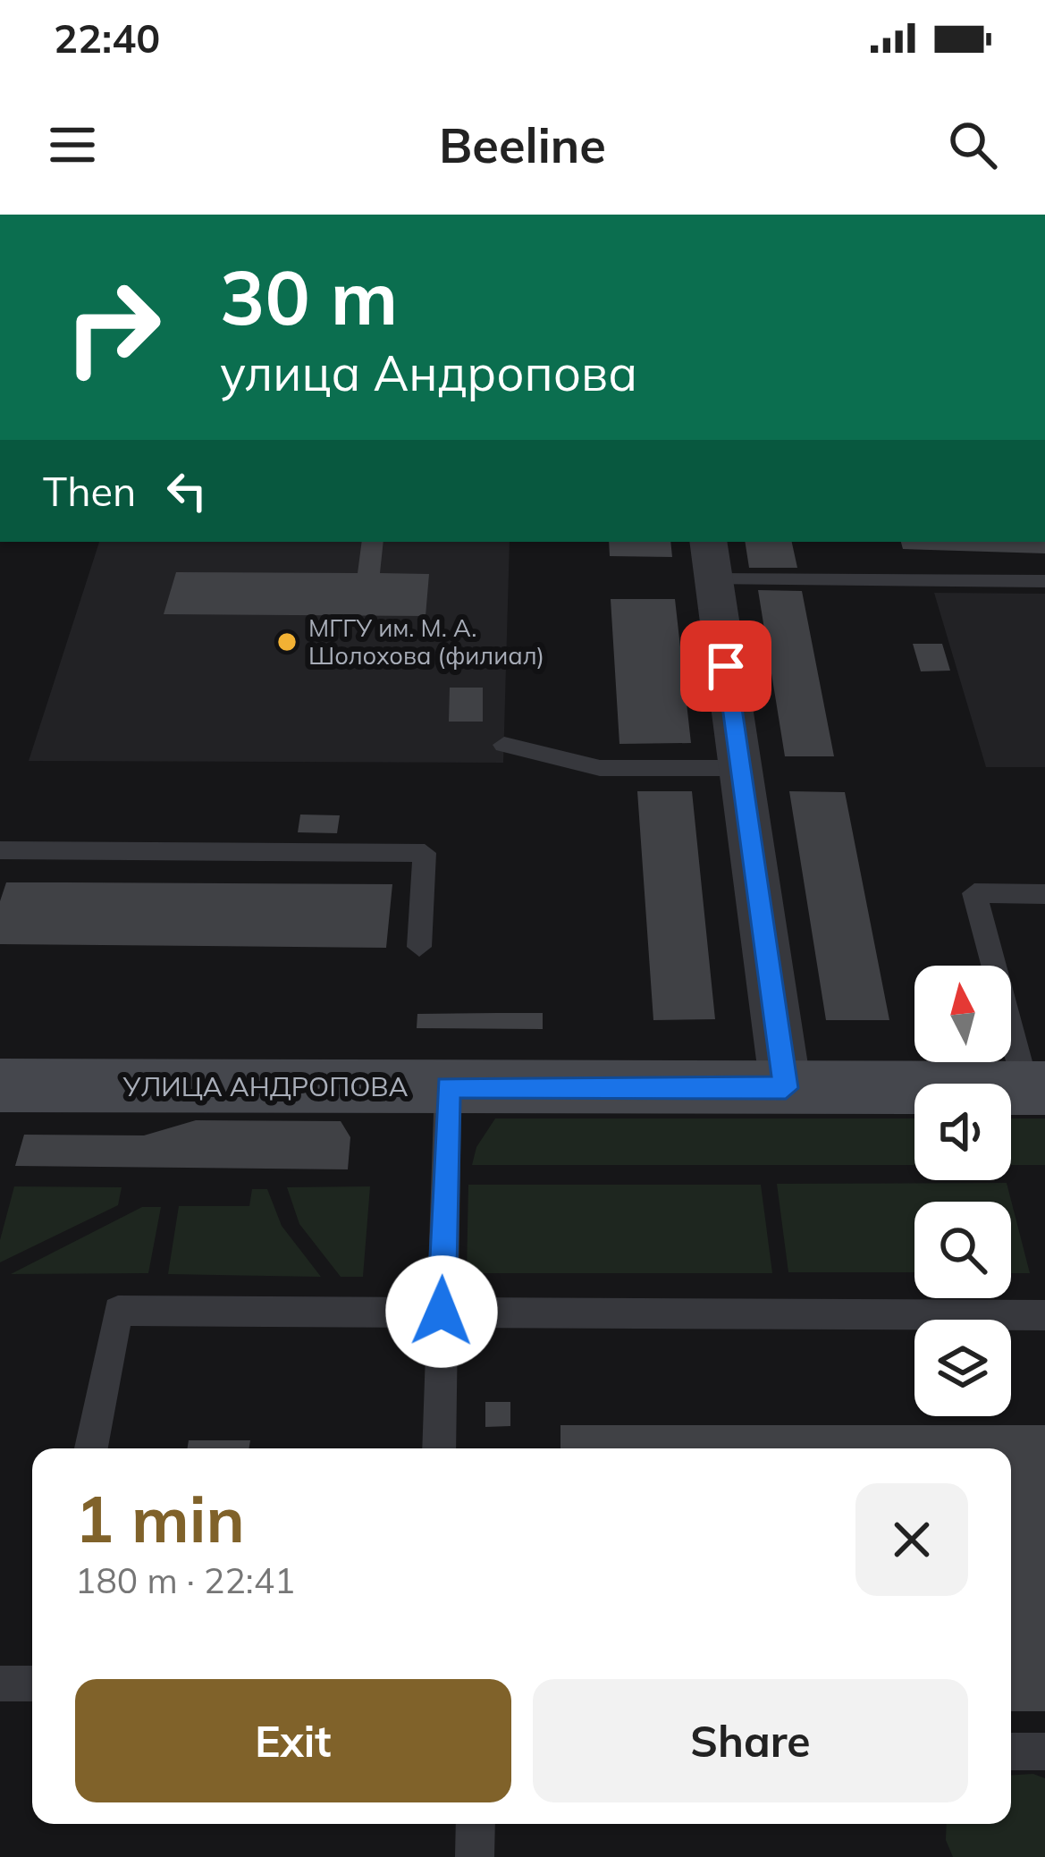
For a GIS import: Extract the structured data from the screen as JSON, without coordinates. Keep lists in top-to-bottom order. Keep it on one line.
{"streets":{"main road":["УЛИЦА АНДРОПОВА"]},"places":["МГГУ им. М. А. Шолохова (филиал)"],"north":"top","page":{"status":"22:40","header":"Beeline","turn":["30 m","улица Андропова"],"then":"Then","heading":["1 min","180 m · 22:41"],"buttons":["Exit","Share"]}}
